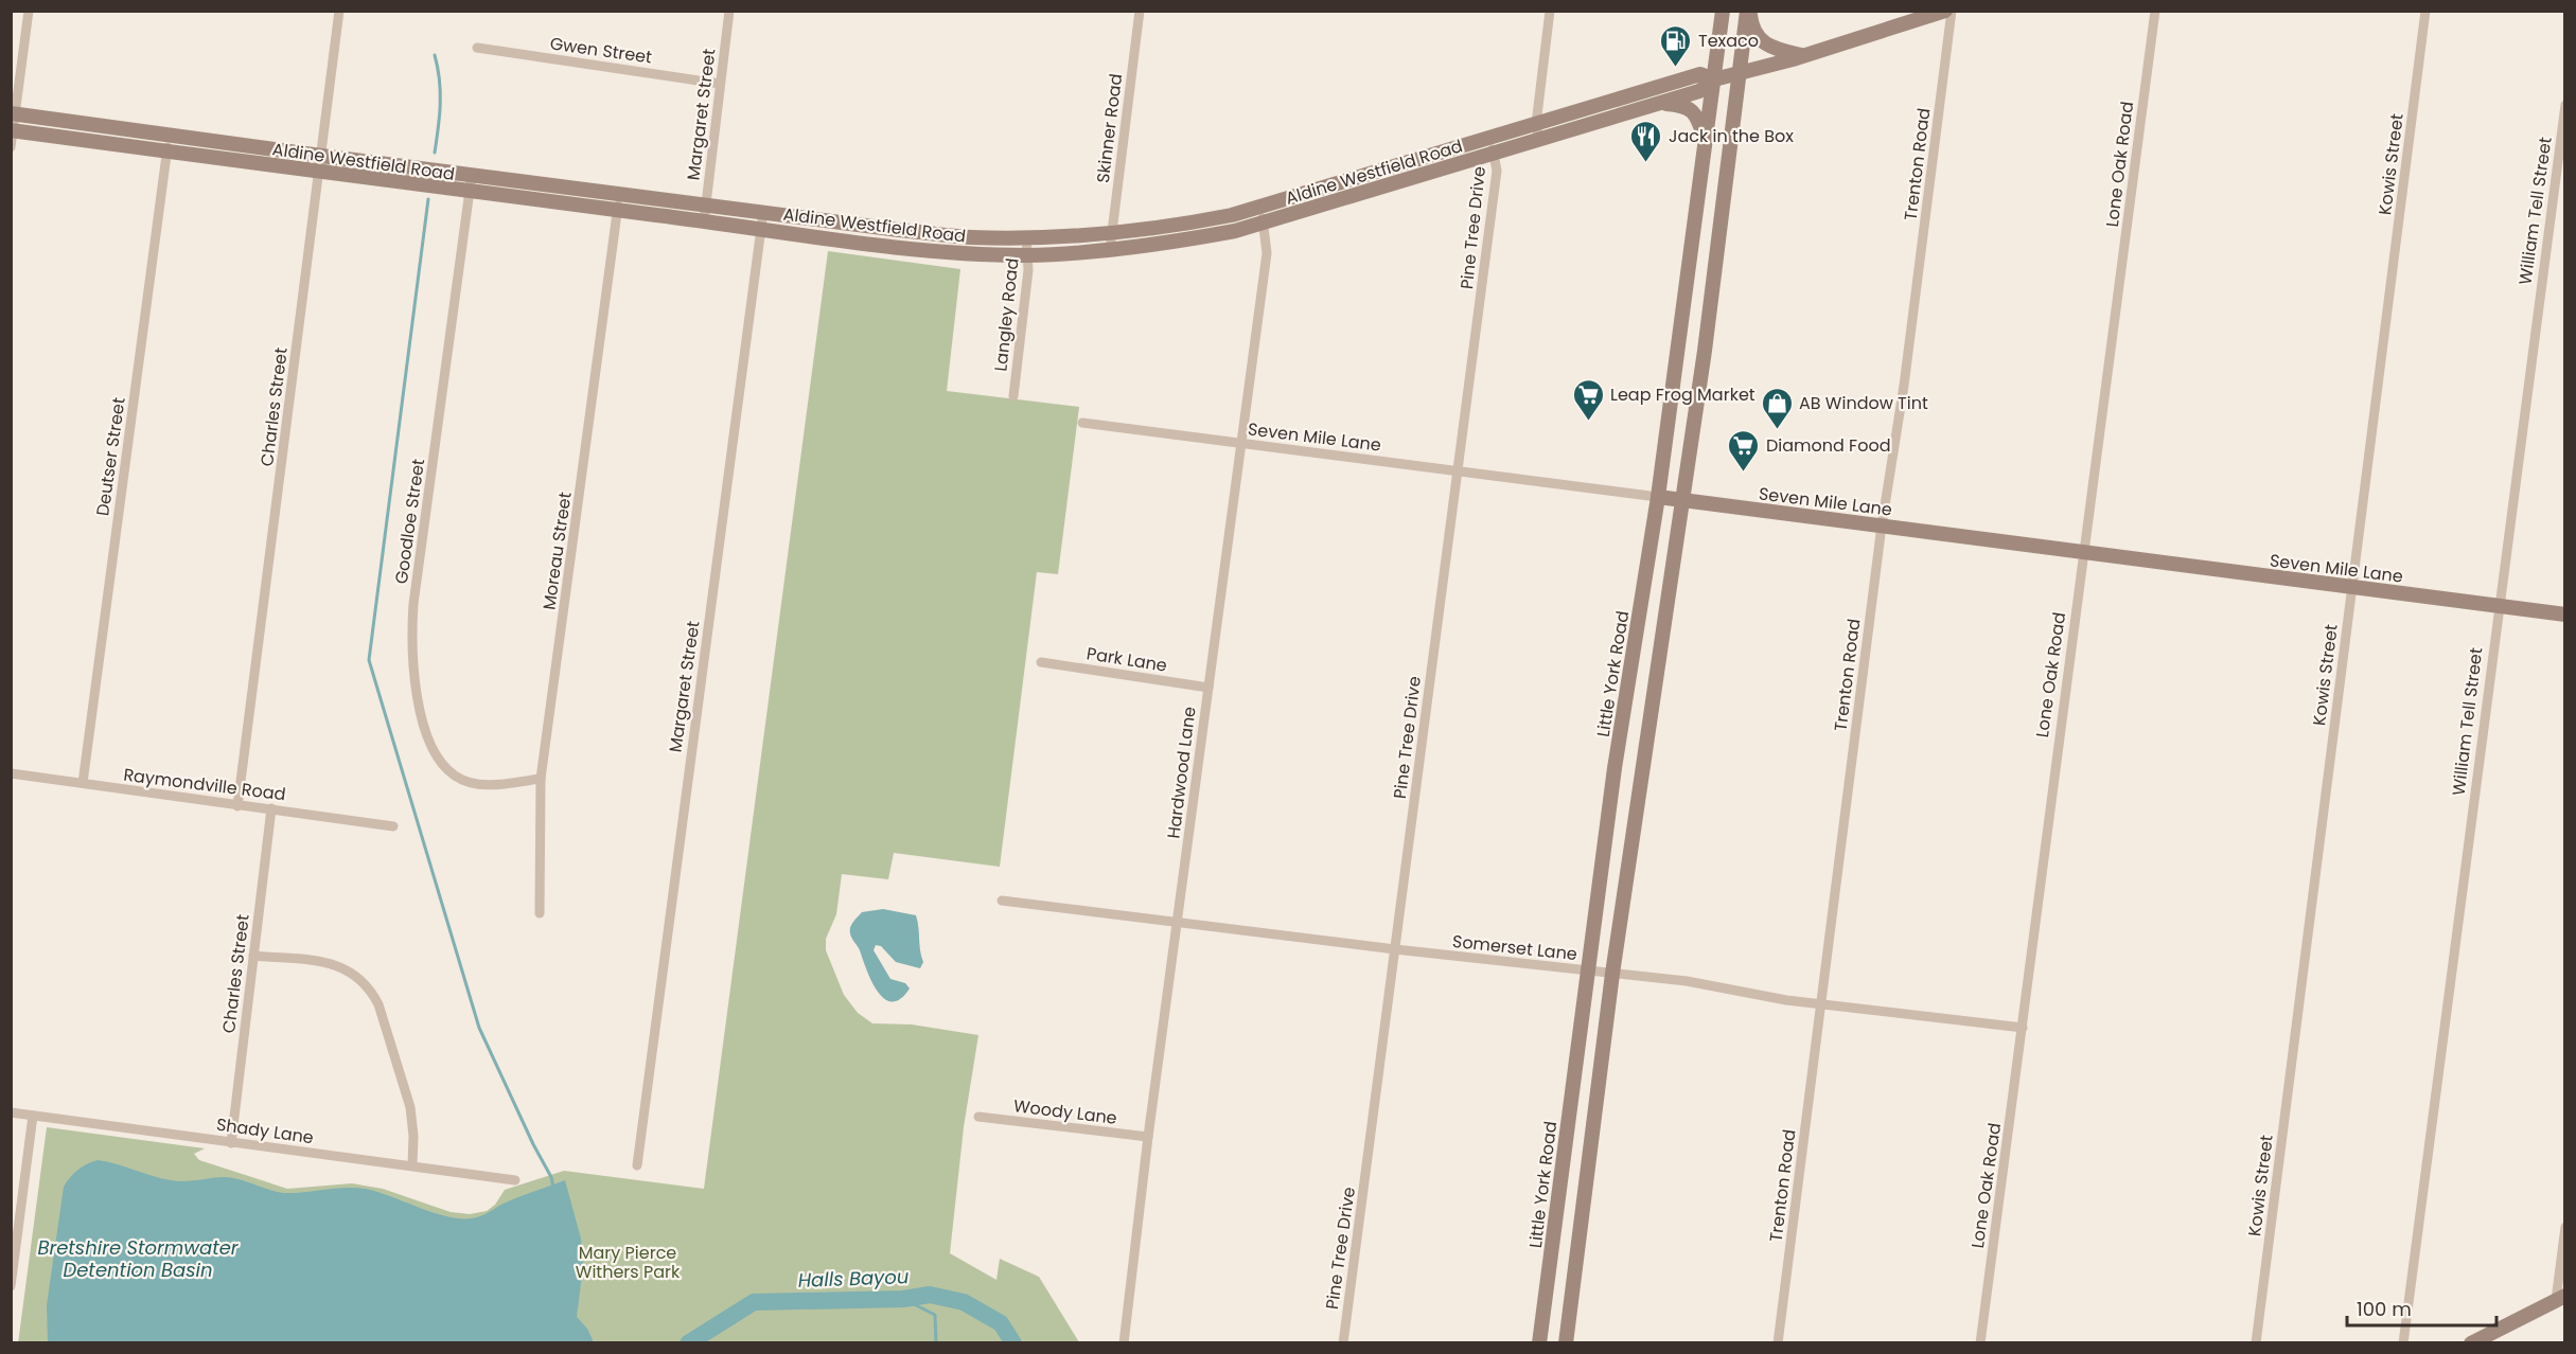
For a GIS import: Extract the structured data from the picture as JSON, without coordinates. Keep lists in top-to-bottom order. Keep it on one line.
{"streets":{"main road":["Aldine Westfield Road","Seven Mile Lane","Little York Road"],"street":["Gwen Street","Margaret Street","Skinner Road","Trenton Road","Lone Oak Road","Kowis Street","William Tell Street","Pine Tree Drive","Langley Road","Charles Street","Deutser Street","Goodloe Street","Moreau Street","Park Lane","Hardwood Lane","Raymondville Road","Somerset Lane","Woody Lane","Shady Lane"]},"crossings":[["Gwen Street","Margaret Street"],["Margaret Street","Aldine Westfield Road"],["Skinner Road","Aldine Westfield Road"],["Aldine Westfield Road","Pine Tree Drive"],["Aldine Westfield Road","Langley Road"],["Aldine Westfield Road","Charles Street"],["Aldine Westfield Road","Deutser Street"],["Aldine Westfield Road","Goodloe Street"],["Aldine Westfield Road","Moreau Street"],["Aldine Westfield Road","Little York Road"],["Aldine Westfield Road","Hardwood Lane"],["Trenton Road","Seven Mile Lane"],["Trenton Road","Somerset Lane"],["Lone Oak Road","Seven Mile Lane"],["Lone Oak Road","Somerset Lane"],["Kowis Street","Seven Mile Lane"],["William Tell Street","Seven Mile Lane"],["Pine Tree Drive","Seven Mile Lane"],["Pine Tree Drive","Somerset Lane"],["Charles Street","Raymondville Road"],["Charles Street","Shady Lane"],["Seven Mile Lane","Little York Road"],["Seven Mile Lane","Hardwood Lane"],["Deutser Street","Raymondville Road"],["Goodloe Street","Moreau Street"],["Park Lane","Hardwood Lane"],["Little York Road","Somerset Lane"],["Hardwood Lane","Somerset Lane"],["Hardwood Lane","Woody Lane"]],"water":["Bretshire Stormwater Detention Basin","Halls Bayou"],"parks":["Mary Pierce Withers Park"],"places":{"fuel station":["Texaco"],"restaurant":["Jack in the Box"],"supermarket":["Leap Frog Market","Diamond Food"],"shop":["AB Window Tint"]},"scale_bar":"100 m"}
